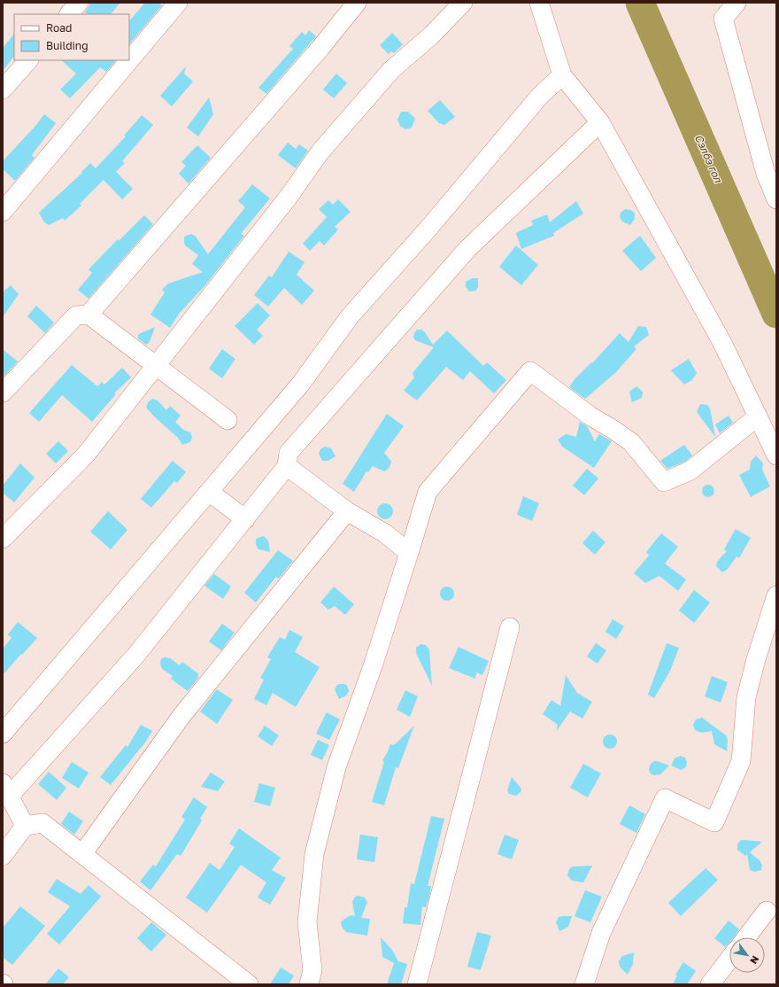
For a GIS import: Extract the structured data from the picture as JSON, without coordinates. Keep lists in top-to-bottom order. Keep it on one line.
{"water":["Сэлбэ гол"],"legend":["Road","Building"],"north":"bottom right"}
